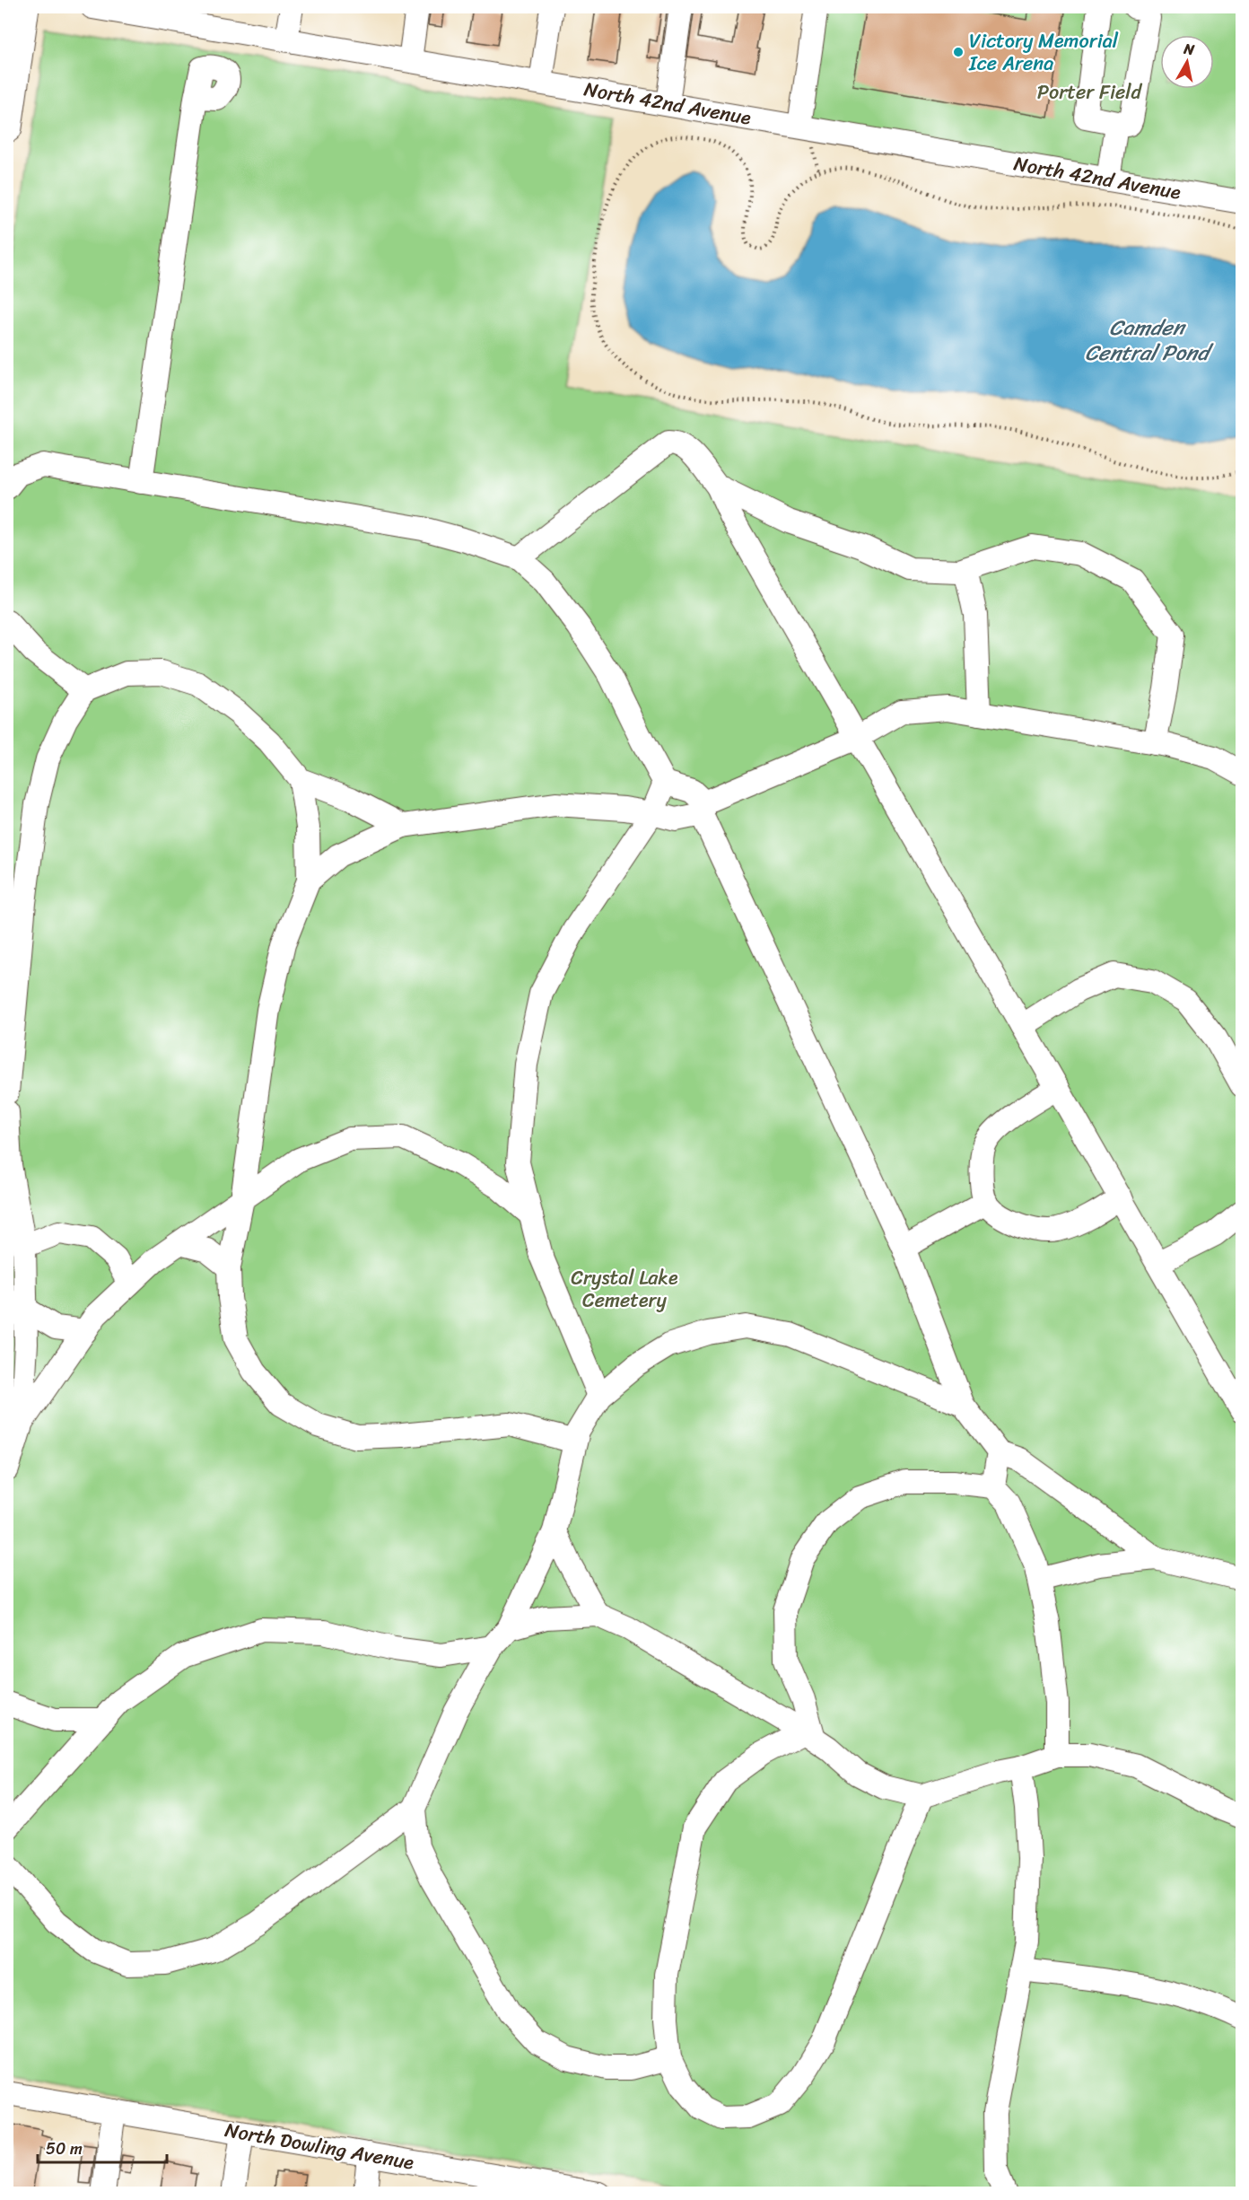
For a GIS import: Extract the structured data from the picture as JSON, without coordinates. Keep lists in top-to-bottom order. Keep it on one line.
{"streets":{"street":["North 42nd Avenue","North Dowling Avenue"]},"water":["Camden Central Pond"],"parks":["Porter Field","Crystal Lake Cemetery"],"places":["Victory Memorial Ice Arena"],"scale_bar":"50 m","north":"top"}
